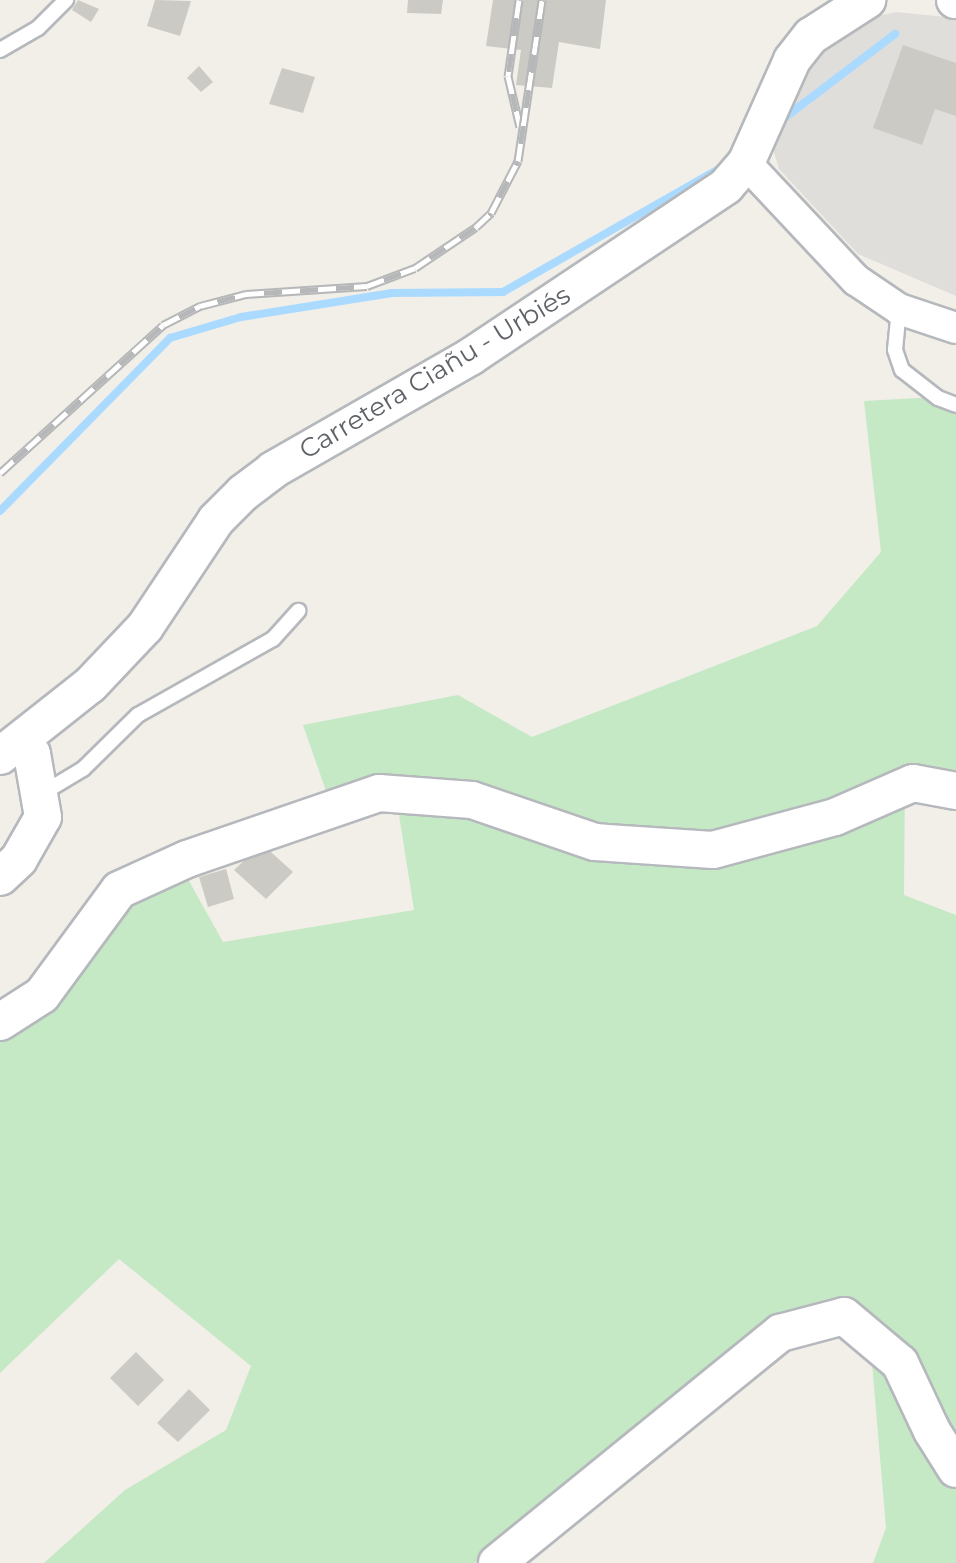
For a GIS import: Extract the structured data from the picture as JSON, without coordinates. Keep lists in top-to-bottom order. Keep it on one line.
{"streets":{"street":["Carretera Ciañu - Urbiés"]}}
